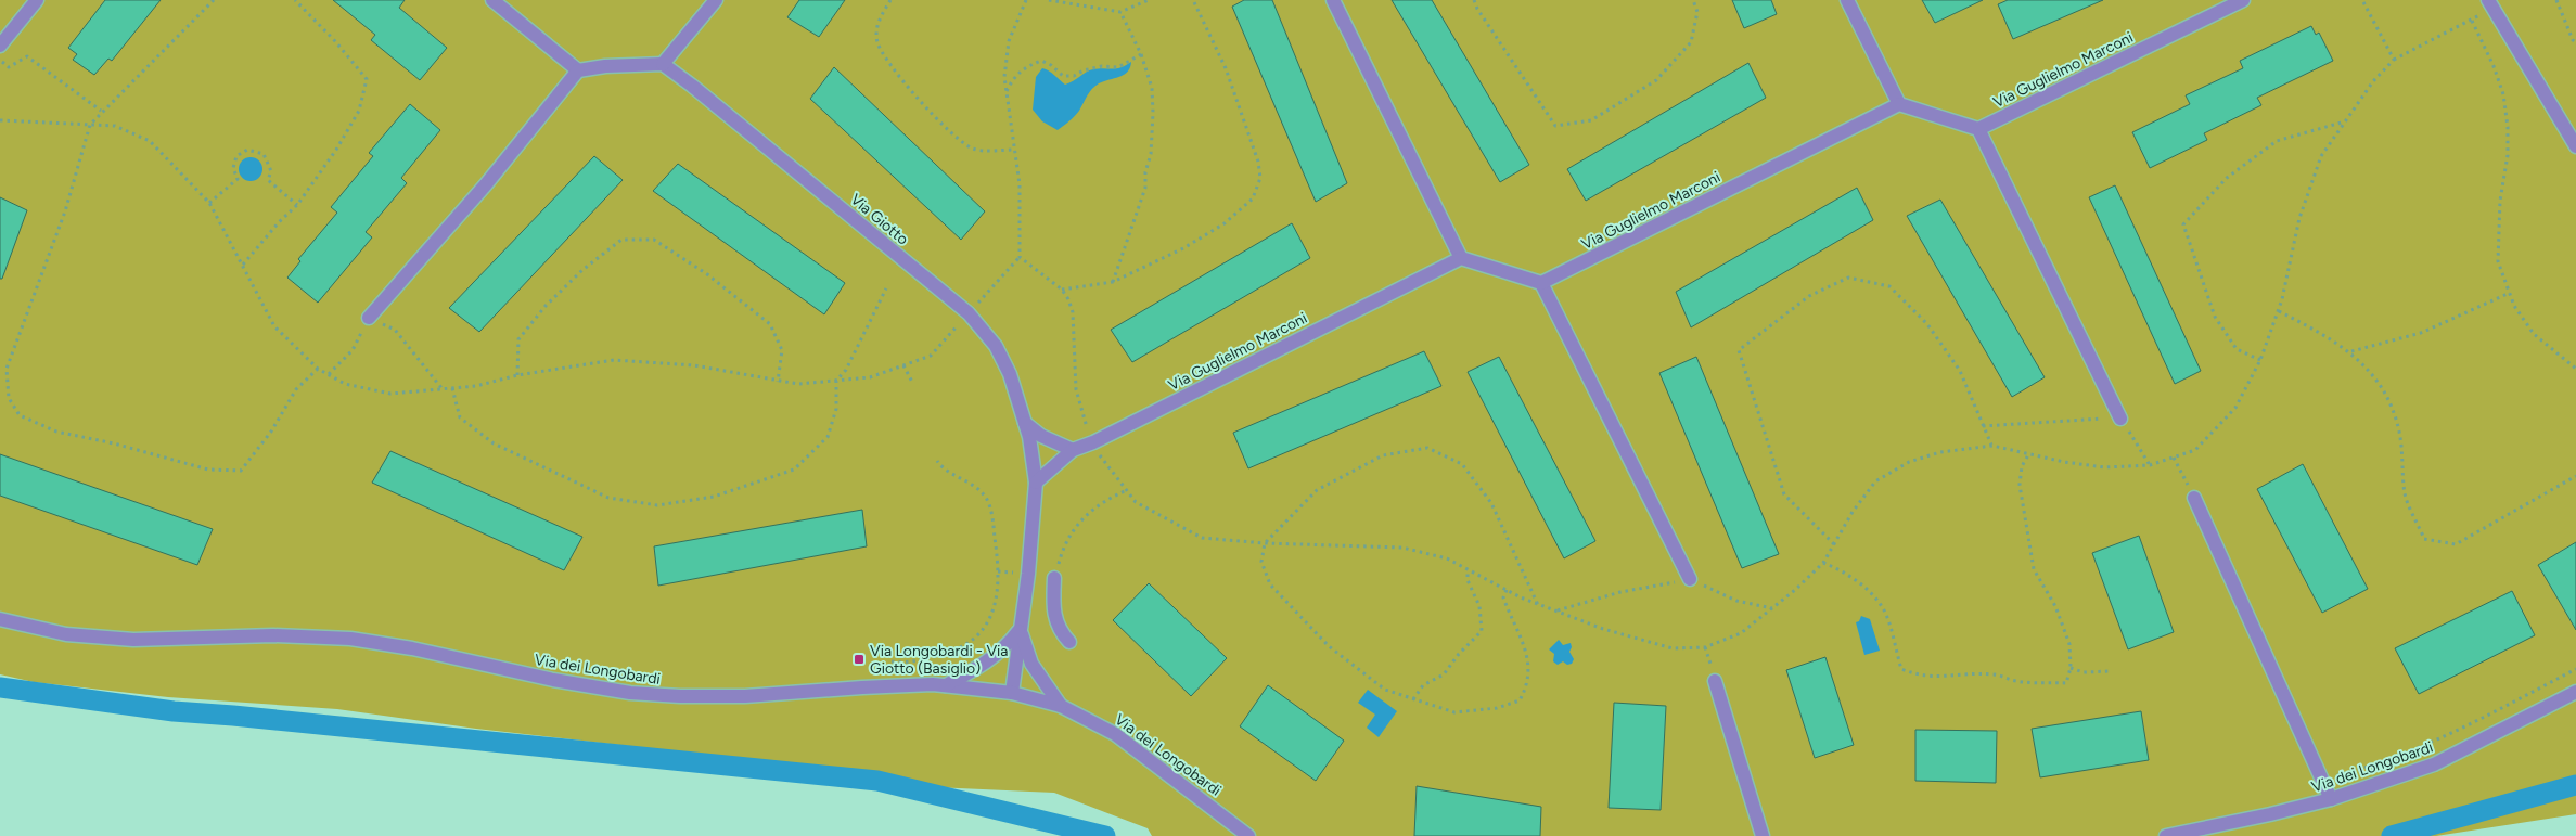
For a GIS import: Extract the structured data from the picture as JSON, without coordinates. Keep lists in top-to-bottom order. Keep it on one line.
{"streets":{"street":["Via Guglielmo Marconi","Via Giotto","Via dei Longobardi"]},"crossings":[["Via Guglielmo Marconi","Via Giotto"],["Via Giotto","Via dei Longobardi"]],"places":{"transit":["Via Longobardi - Via Giotto (Basiglio)"]}}
